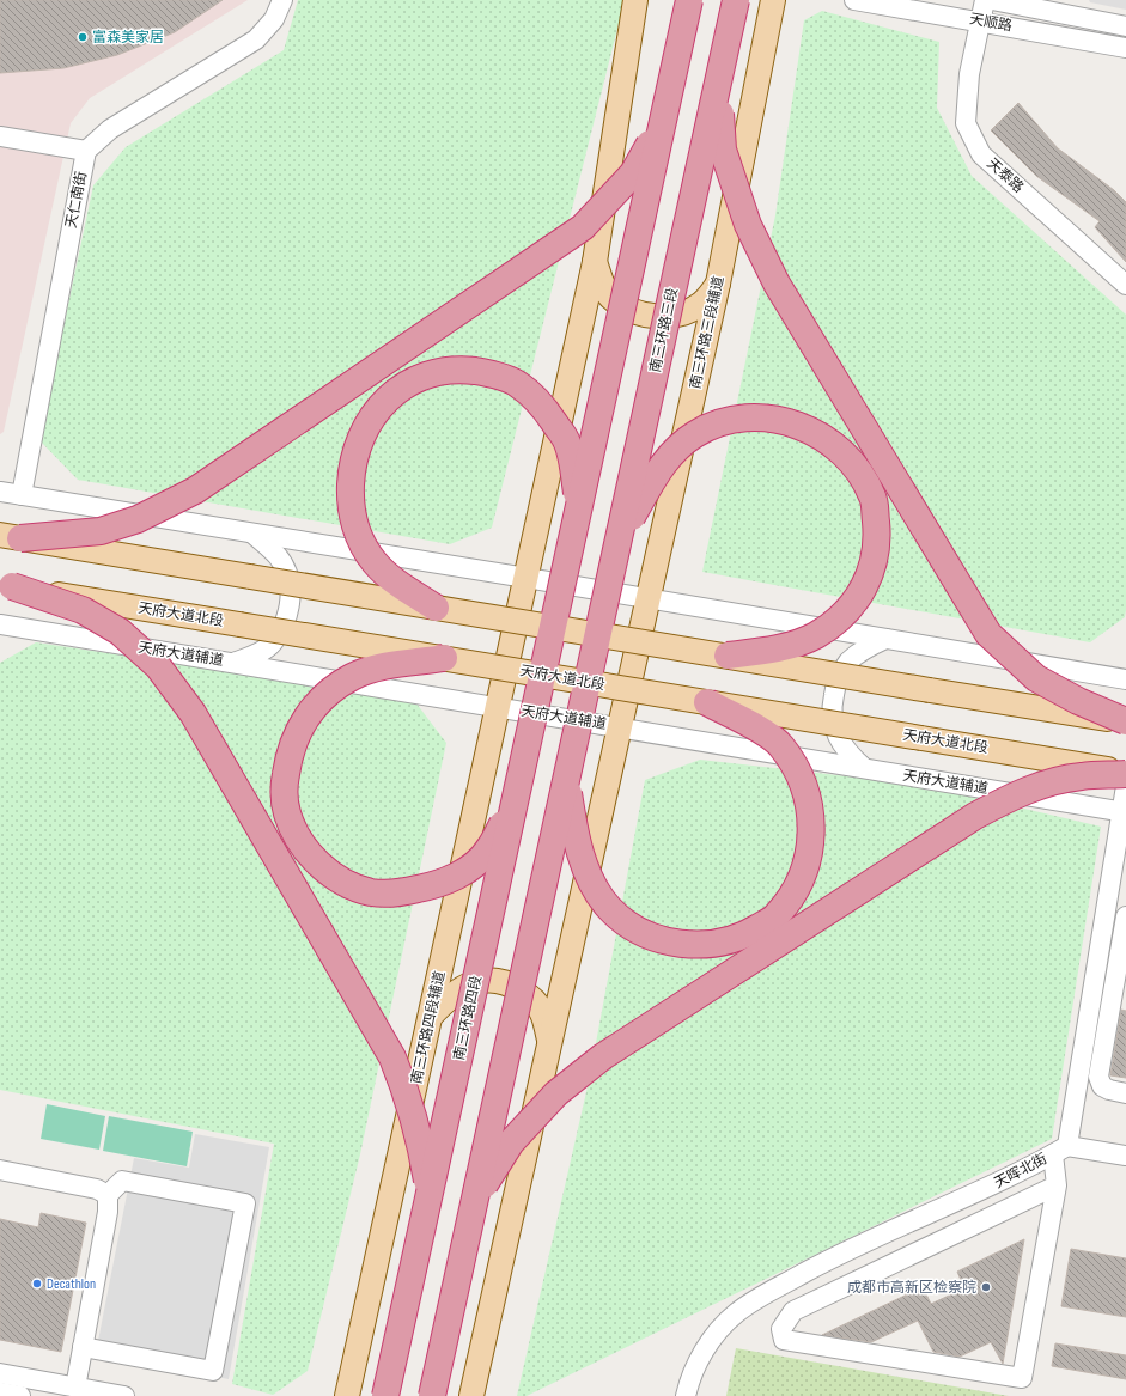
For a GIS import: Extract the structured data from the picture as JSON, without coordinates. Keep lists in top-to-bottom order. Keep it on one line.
{"streets":{"highway":["南三环路三段","南三环路四段"],"main road":["南三环路三段辅道","天府大道北段","南三环路四段辅道"],"street":["天顺路","天泰路","天仁南街","天府大道辅道","天晖北街"]},"crossings":[["天顺路","天泰路"],["南三环路三段辅道","天府大道辅道"],["天府大道辅道","南三环路四段辅道"]],"places":["富森美家居","Decathlon","成都市高新区检察院"]}
